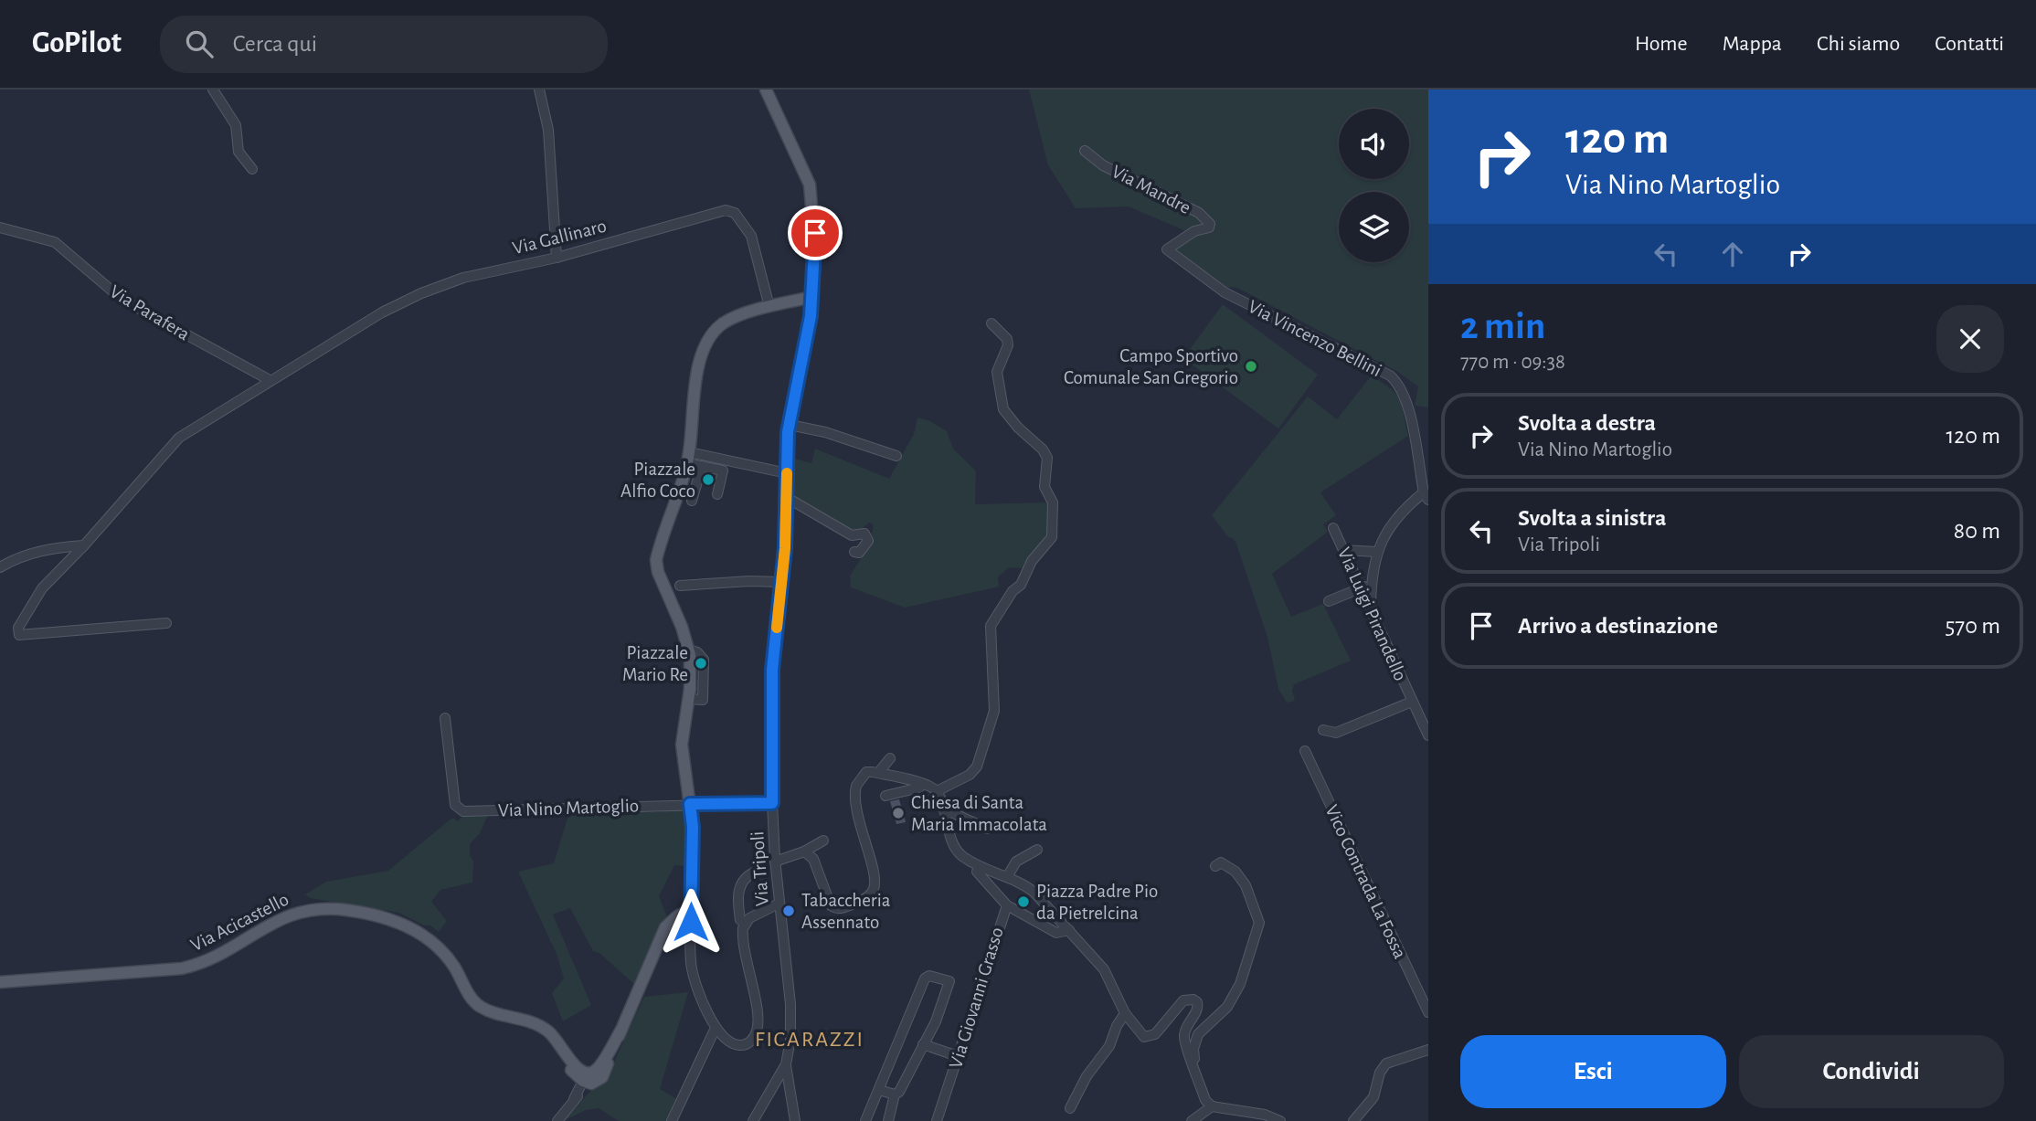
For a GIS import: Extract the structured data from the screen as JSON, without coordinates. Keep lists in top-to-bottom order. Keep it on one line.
{"streets":{"main road":["Via Tripoli","Via Acicastello"],"street":["Via Mandre","Via Gallinaro","Via Parafera","Via Vincenzo Bellini","Via Luigi Pirandello","Via Nino Martoglio","Vico Contrada La Fossa","Via Giovanni Grasso"]},"crossings":[["Via Mandre","Via Vincenzo Bellini"],["Via Gallinaro","Via Parafera"],["Via Nino Martoglio","Via Tripoli"]],"districts":["FICARAZZI"],"places":["Campo Sportivo Comunale San Gregorio","Piazzale Alfio Coco","Piazzale Mario Re","Chiesa di Santa Maria Immacolata","Piazza Padre Pio da Pietrelcina","Tabaccheria Assennato"],"page":{"header":"GoPilot","search":"Cerca qui","nav":["Home","Mappa","Chi siamo","Contatti"],"turn":["120 m","Via Nino Martoglio"],"heading":["2 min","770 m · 09:38"],"list":[{"name":"Svolta a destra","note":"Via Nino Martoglio","value":"120 m"},{"name":"Svolta a sinistra","note":"Via Tripoli","value":"80 m"},{"name":"Arrivo a destinazione","value":"570 m"}],"buttons":["Esci","Condividi"]}}
